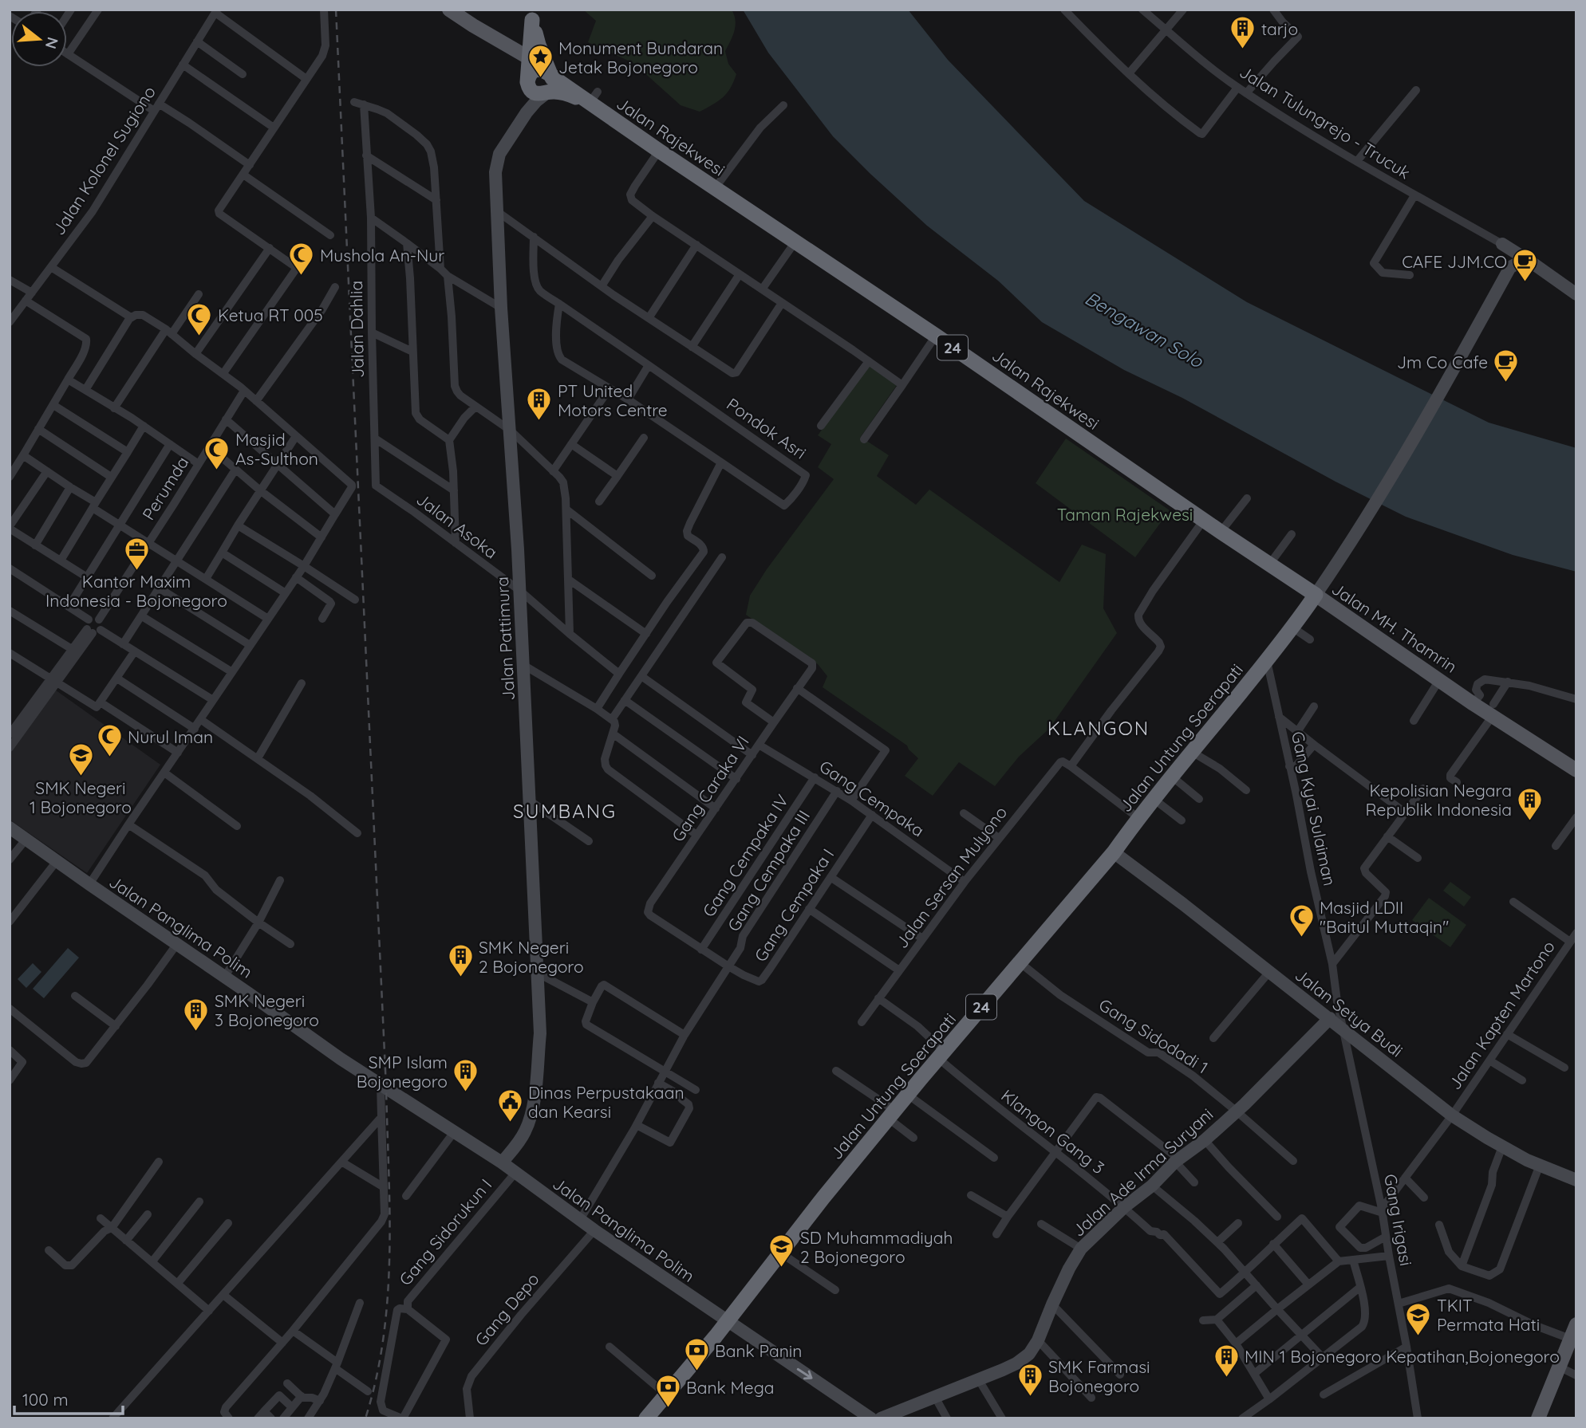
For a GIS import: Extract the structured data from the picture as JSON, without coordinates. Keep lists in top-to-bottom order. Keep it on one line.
{"streets":{"highway":["Jalan Rajekwesi","24","Jalan Untung Soerapati"],"main road":["Jalan MH. Thamrin"],"street":["Jalan Tulungrejo - Trucuk","Jalan Kolonel Sugiono","Jalan Dahlia","Pondok Asri","Perumda","Jalan Asoka","Jalan Pattimura","Gang Caraka VI","Gang Cempaka","Gang Kyai Sulaiman","Gang Cempaka IV","Gang Cempaka III","Jalan Sersan Mulyono","Gang Cempaka I","Jalan Panglima Polim","Jalan Setya Budi","Jalan Kapten Martono","Gang Sidodadi 1","Klangon Gang 3","Jalan Ade Irma Suryani","Gang Irigasi","Gang Sidorukun I","Gang Depo"]},"crossings":[["Jalan Rajekwesi","24"],["Jalan Rajekwesi","Jalan MH. Thamrin"],["Jalan Rajekwesi","Jalan Untung Soerapati"],["Jalan Dahlia","Jalan Asoka"],["24","Jalan Pattimura"],["Jalan Asoka","Jalan Pattimura"],["Jalan MH. Thamrin","Jalan Untung Soerapati"],["Jalan Pattimura","Jalan Panglima Polim"],["Jalan Untung Soerapati","Gang Kyai Sulaiman"],["Jalan Untung Soerapati","Jalan Panglima Polim"],["Jalan Untung Soerapati","Jalan Setya Budi"],["Jalan Untung Soerapati","Gang Sidodadi 1"],["Jalan Untung Soerapati","Klangon Gang 3"],["Gang Caraka VI","Gang Cempaka"],["Gang Caraka VI","Gang Cempaka IV"],["Gang Caraka VI","Gang Cempaka III"],["Gang Caraka VI","Gang Cempaka I"],["Gang Cempaka","Gang Cempaka IV"],["Gang Cempaka","Gang Cempaka III"],["Gang Cempaka","Jalan Sersan Mulyono"],["Gang Cempaka","Gang Cempaka I"],["Gang Kyai Sulaiman","Jalan Setya Budi"],["Gang Kyai Sulaiman","Gang Irigasi"],["Gang Cempaka III","Gang Cempaka I"],["Gang Cempaka III","Jalan Panglima Polim"],["Jalan Sersan Mulyono","Klangon Gang 3"],["Jalan Panglima Polim","Gang Sidorukun I"],["Jalan Panglima Polim","Gang Depo"],["Jalan Setya Budi","Jalan Kapten Martono"],["Jalan Setya Budi","Jalan Ade Irma Suryani"],["Jalan Setya Budi","Gang Irigasi"],["Jalan Kapten Martono","Gang Irigasi"],["Gang Sidodadi 1","Jalan Ade Irma Suryani"],["Klangon Gang 3","Jalan Ade Irma Suryani"]],"districts":["KLANGON","SUMBANG"],"water":["Bengawan Solo"],"parks":["Taman Rajekwesi"],"places":{"building":["tarjo","PT United Motors Centre","Kepolisian Negara Republik Indonesia","SMK Negeri 2 Bojonegoro","SMK Negeri 3 Bojonegoro","SMP Islam Bojonegoro","MIN 1 Bojonegoro Kepatihan,Bojonegoro","SMK Farmasi Bojonegoro"],"place":["Monument Bundaran Jetak Bojonegoro"],"mosque":["Mushola An-Nur","Ketua RT 005","Masjid As-Sulthon","Nurul Iman","Masjid LDII \"Baitul Muttaqin\""],"cafe":["CAFE JJM.CO","Jm Co Cafe"],"office":["Kantor Maxim Indonesia - Bojonegoro"],"school or university":["SMK Negeri 1 Bojonegoro","SD Muhammadiyah 2 Bojonegoro","TKIT Permata Hati"],"public building":["Dinas Perpustakaan dan Kearsi"],"bank":["Bank Panin","Bank Mega"]},"scale_bar":"100 m","north":"right"}
